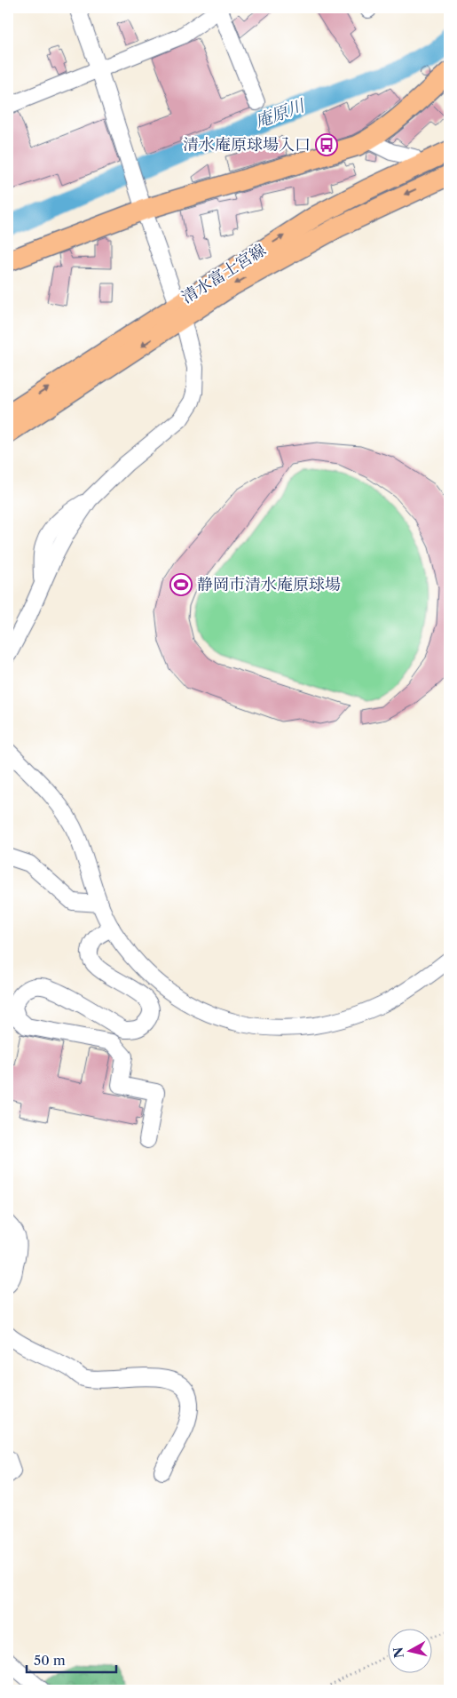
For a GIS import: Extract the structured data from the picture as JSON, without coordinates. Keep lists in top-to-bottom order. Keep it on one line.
{"streets":{"main road":["清水富士宮線"]},"water":["庵原川"],"places":{"bus stop":["清水庵原球場入口"],"sports":["静岡市清水庵原球場"]},"scale_bar":"50 m","north":"left"}
